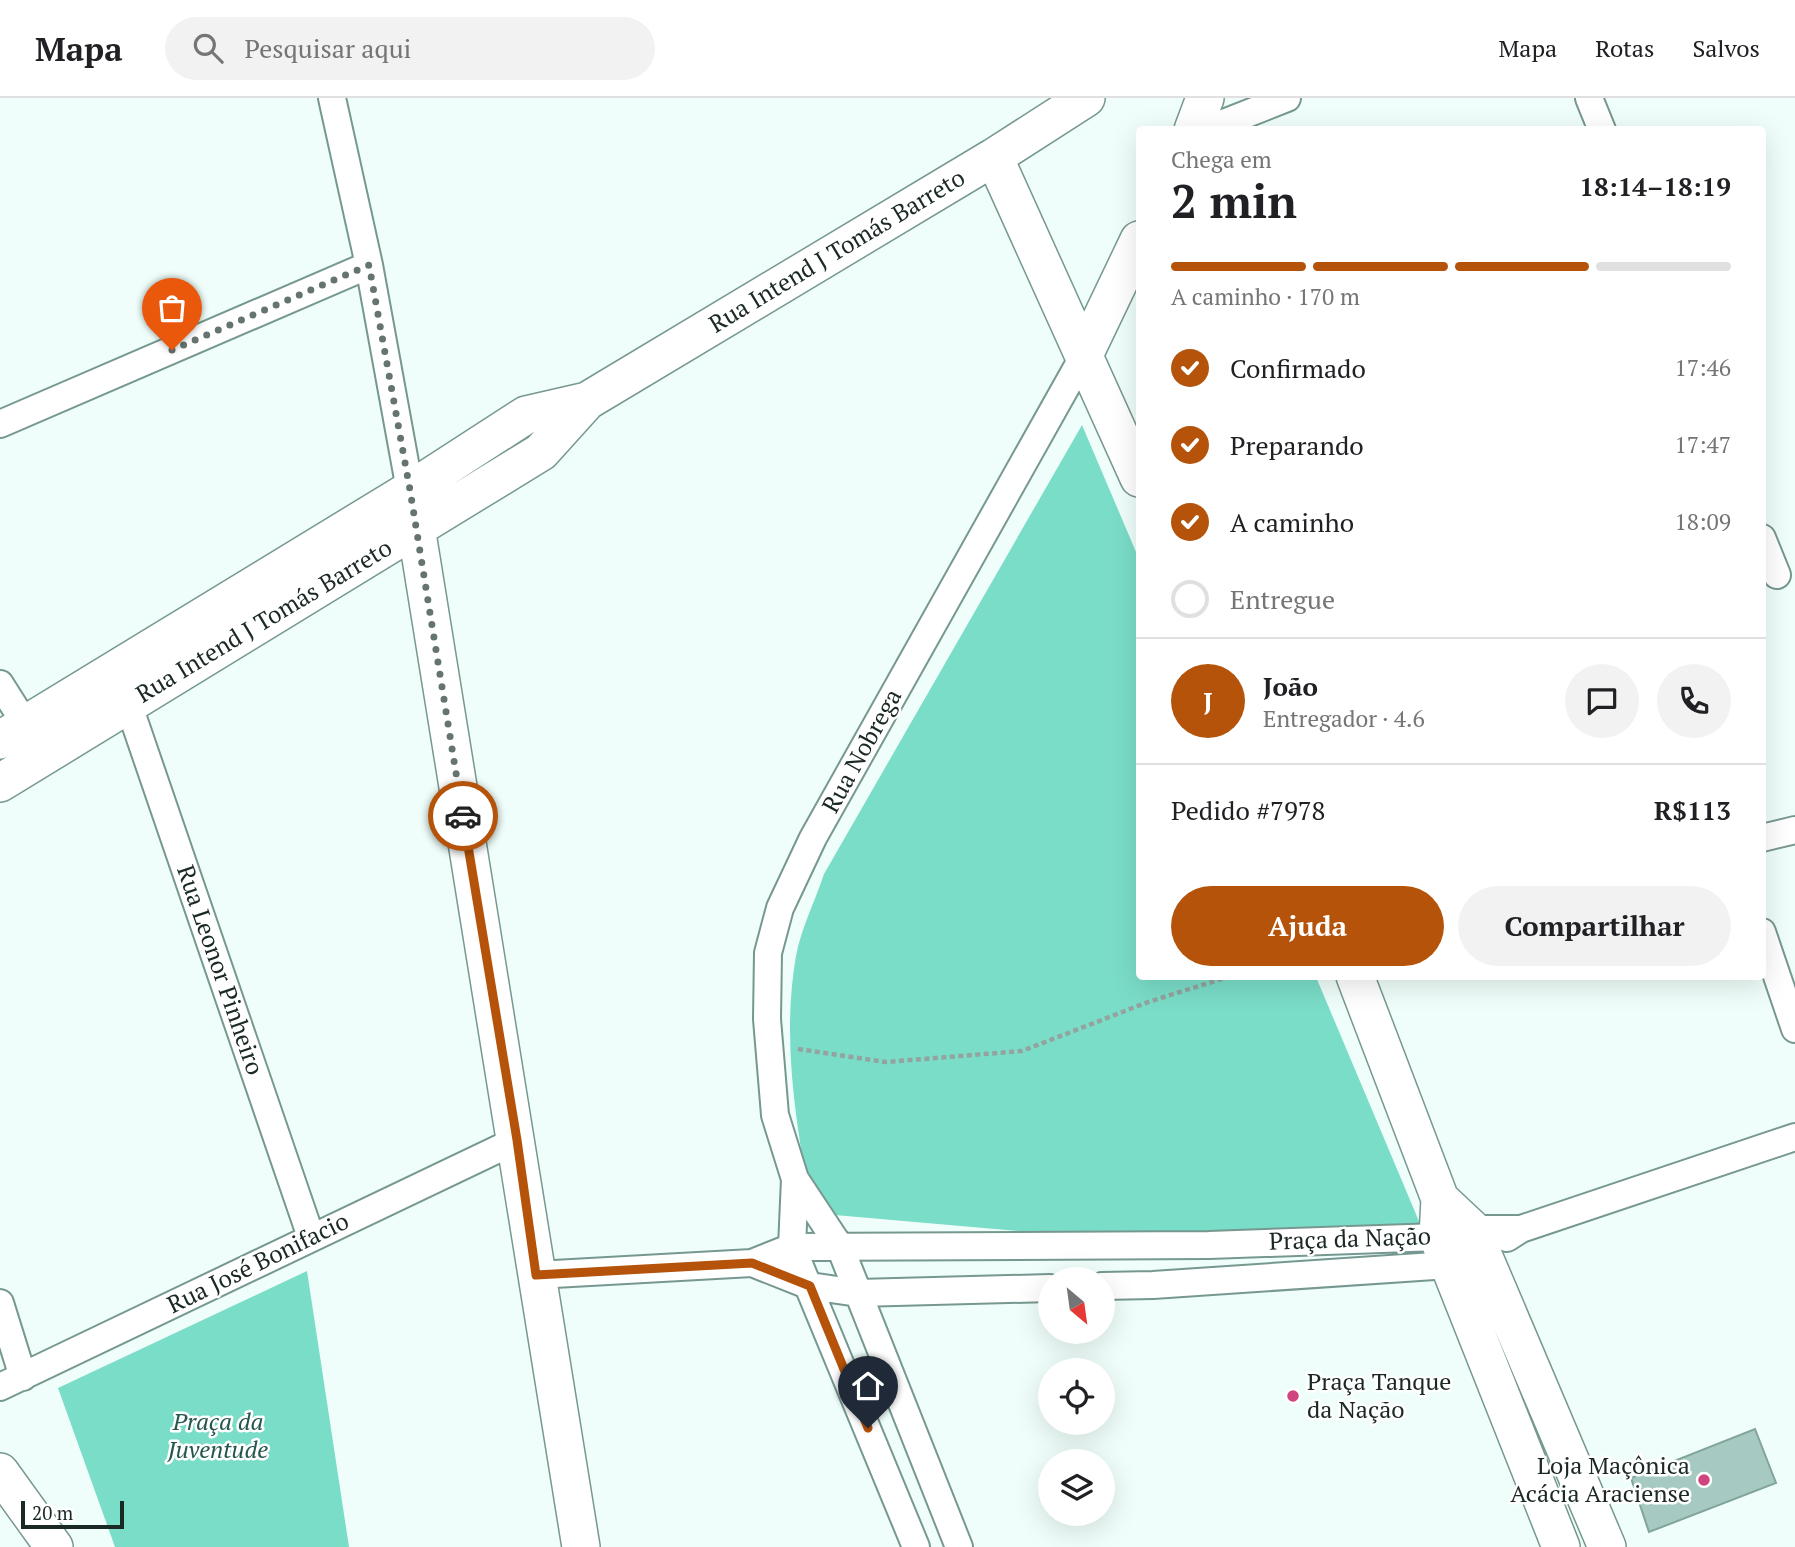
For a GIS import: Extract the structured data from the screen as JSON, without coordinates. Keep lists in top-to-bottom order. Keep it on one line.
{"streets":{"main road":["Rua Intend J Tomás Barreto"],"street":["Rua Nobrega","Rua Leonor Pinheiro","Praça da Nação","Rua José Bonifacio"]},"crossings":[["Rua Intend J Tomás Barreto","Rua Leonor Pinheiro"],["Rua Nobrega","Praça da Nação"],["Rua Leonor Pinheiro","Rua José Bonifacio"]],"parks":["Praça da Juventude"],"places":["Praça Tanque da Nação","Loja Maçônica Acácia Araciense"],"scale_bar":"20 m","north":"bottom right","page":{"header":"Mapa","search":"Pesquisar aqui","nav":["Mapa","Rotas","Salvos"],"heading":["2 min","Chega em","18:14–18:19"],"panel":["João","Entregador · 4.6","Pedido #7978","R$113"],"bar":"A caminho · 170 m","list":[["Confirmado","17:46"],["Preparando","17:47"],["A caminho","18:09"],"Entregue"],"round":"J","buttons":["Ajuda","Compartilhar"],"scale":"20 m"}}
